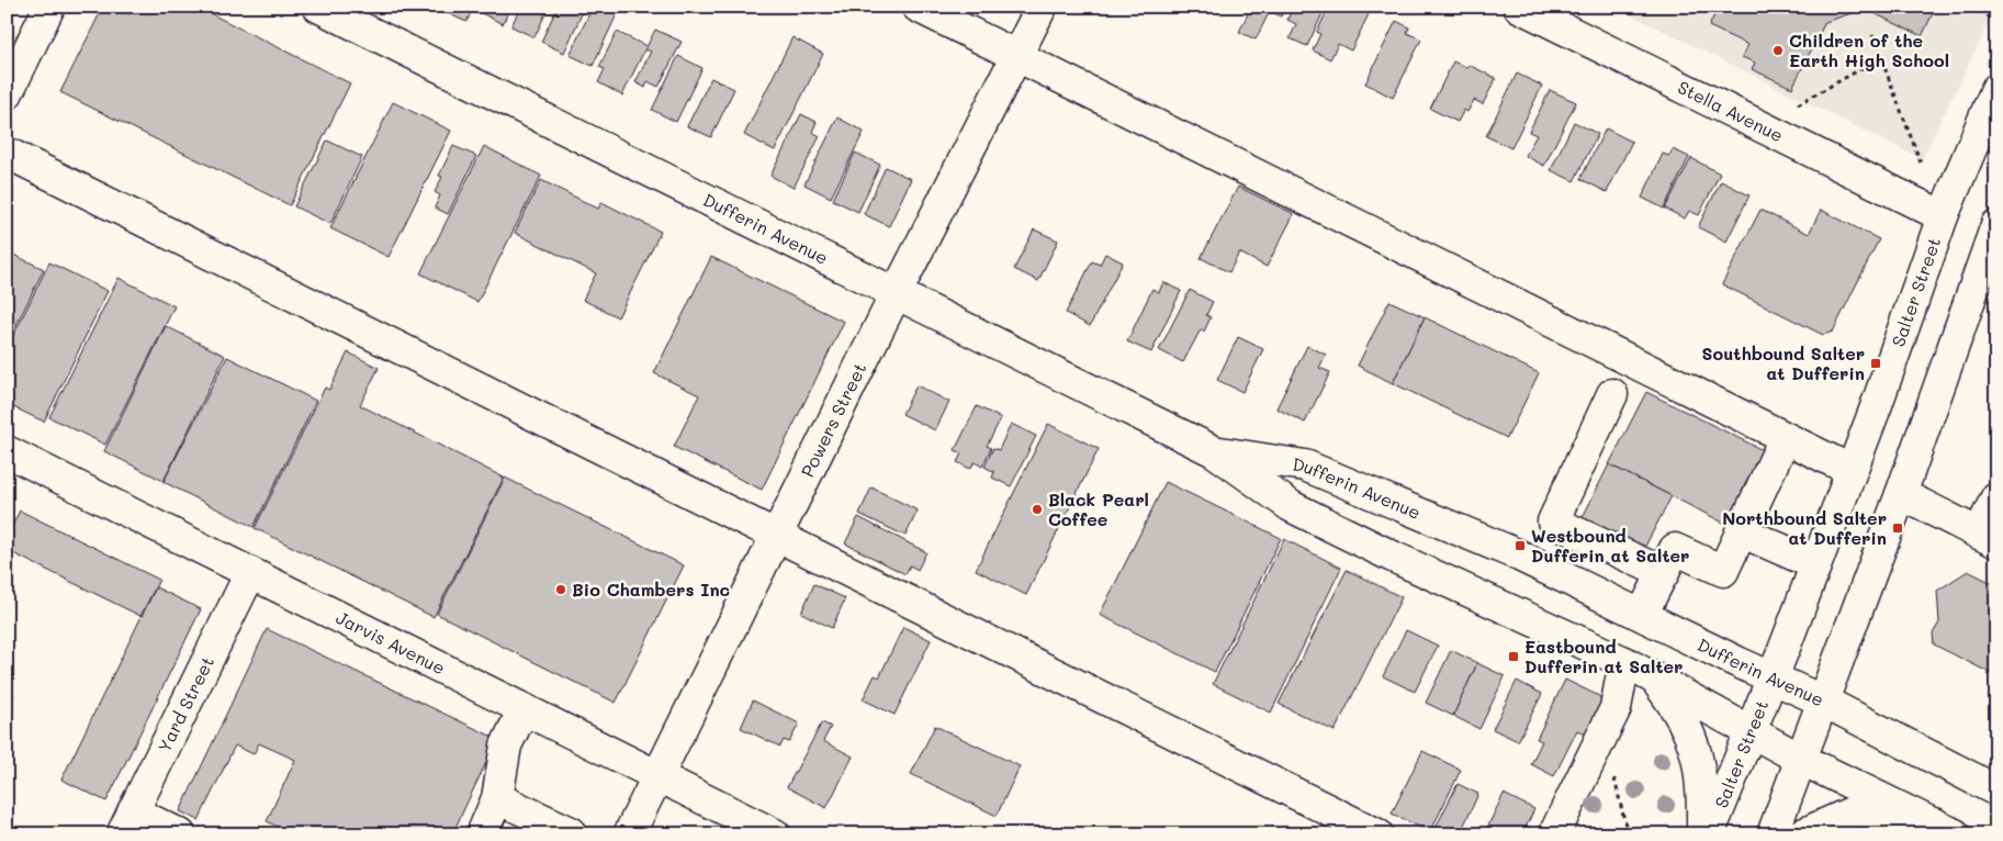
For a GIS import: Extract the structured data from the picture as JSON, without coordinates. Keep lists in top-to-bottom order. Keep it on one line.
{"streets":{"main road":["Stella Avenue","Dufferin Avenue","Salter Street","Powers Street","Jarvis Avenue","Yard Street"]},"crossings":[["Stella Avenue","Salter Street"],["Dufferin Avenue","Salter Street"],["Dufferin Avenue","Powers Street"],["Powers Street","Jarvis Avenue"],["Jarvis Avenue","Yard Street"]],"places":{"other":["Children of the Earth High School","Black Pearl Coffee","Bio Chambers Inc"],"transit":["Southbound Salter at Dufferin","Northbound Salter at Dufferin","Westbound Dufferin at Salter","Eastbound Dufferin at Salter"]}}
